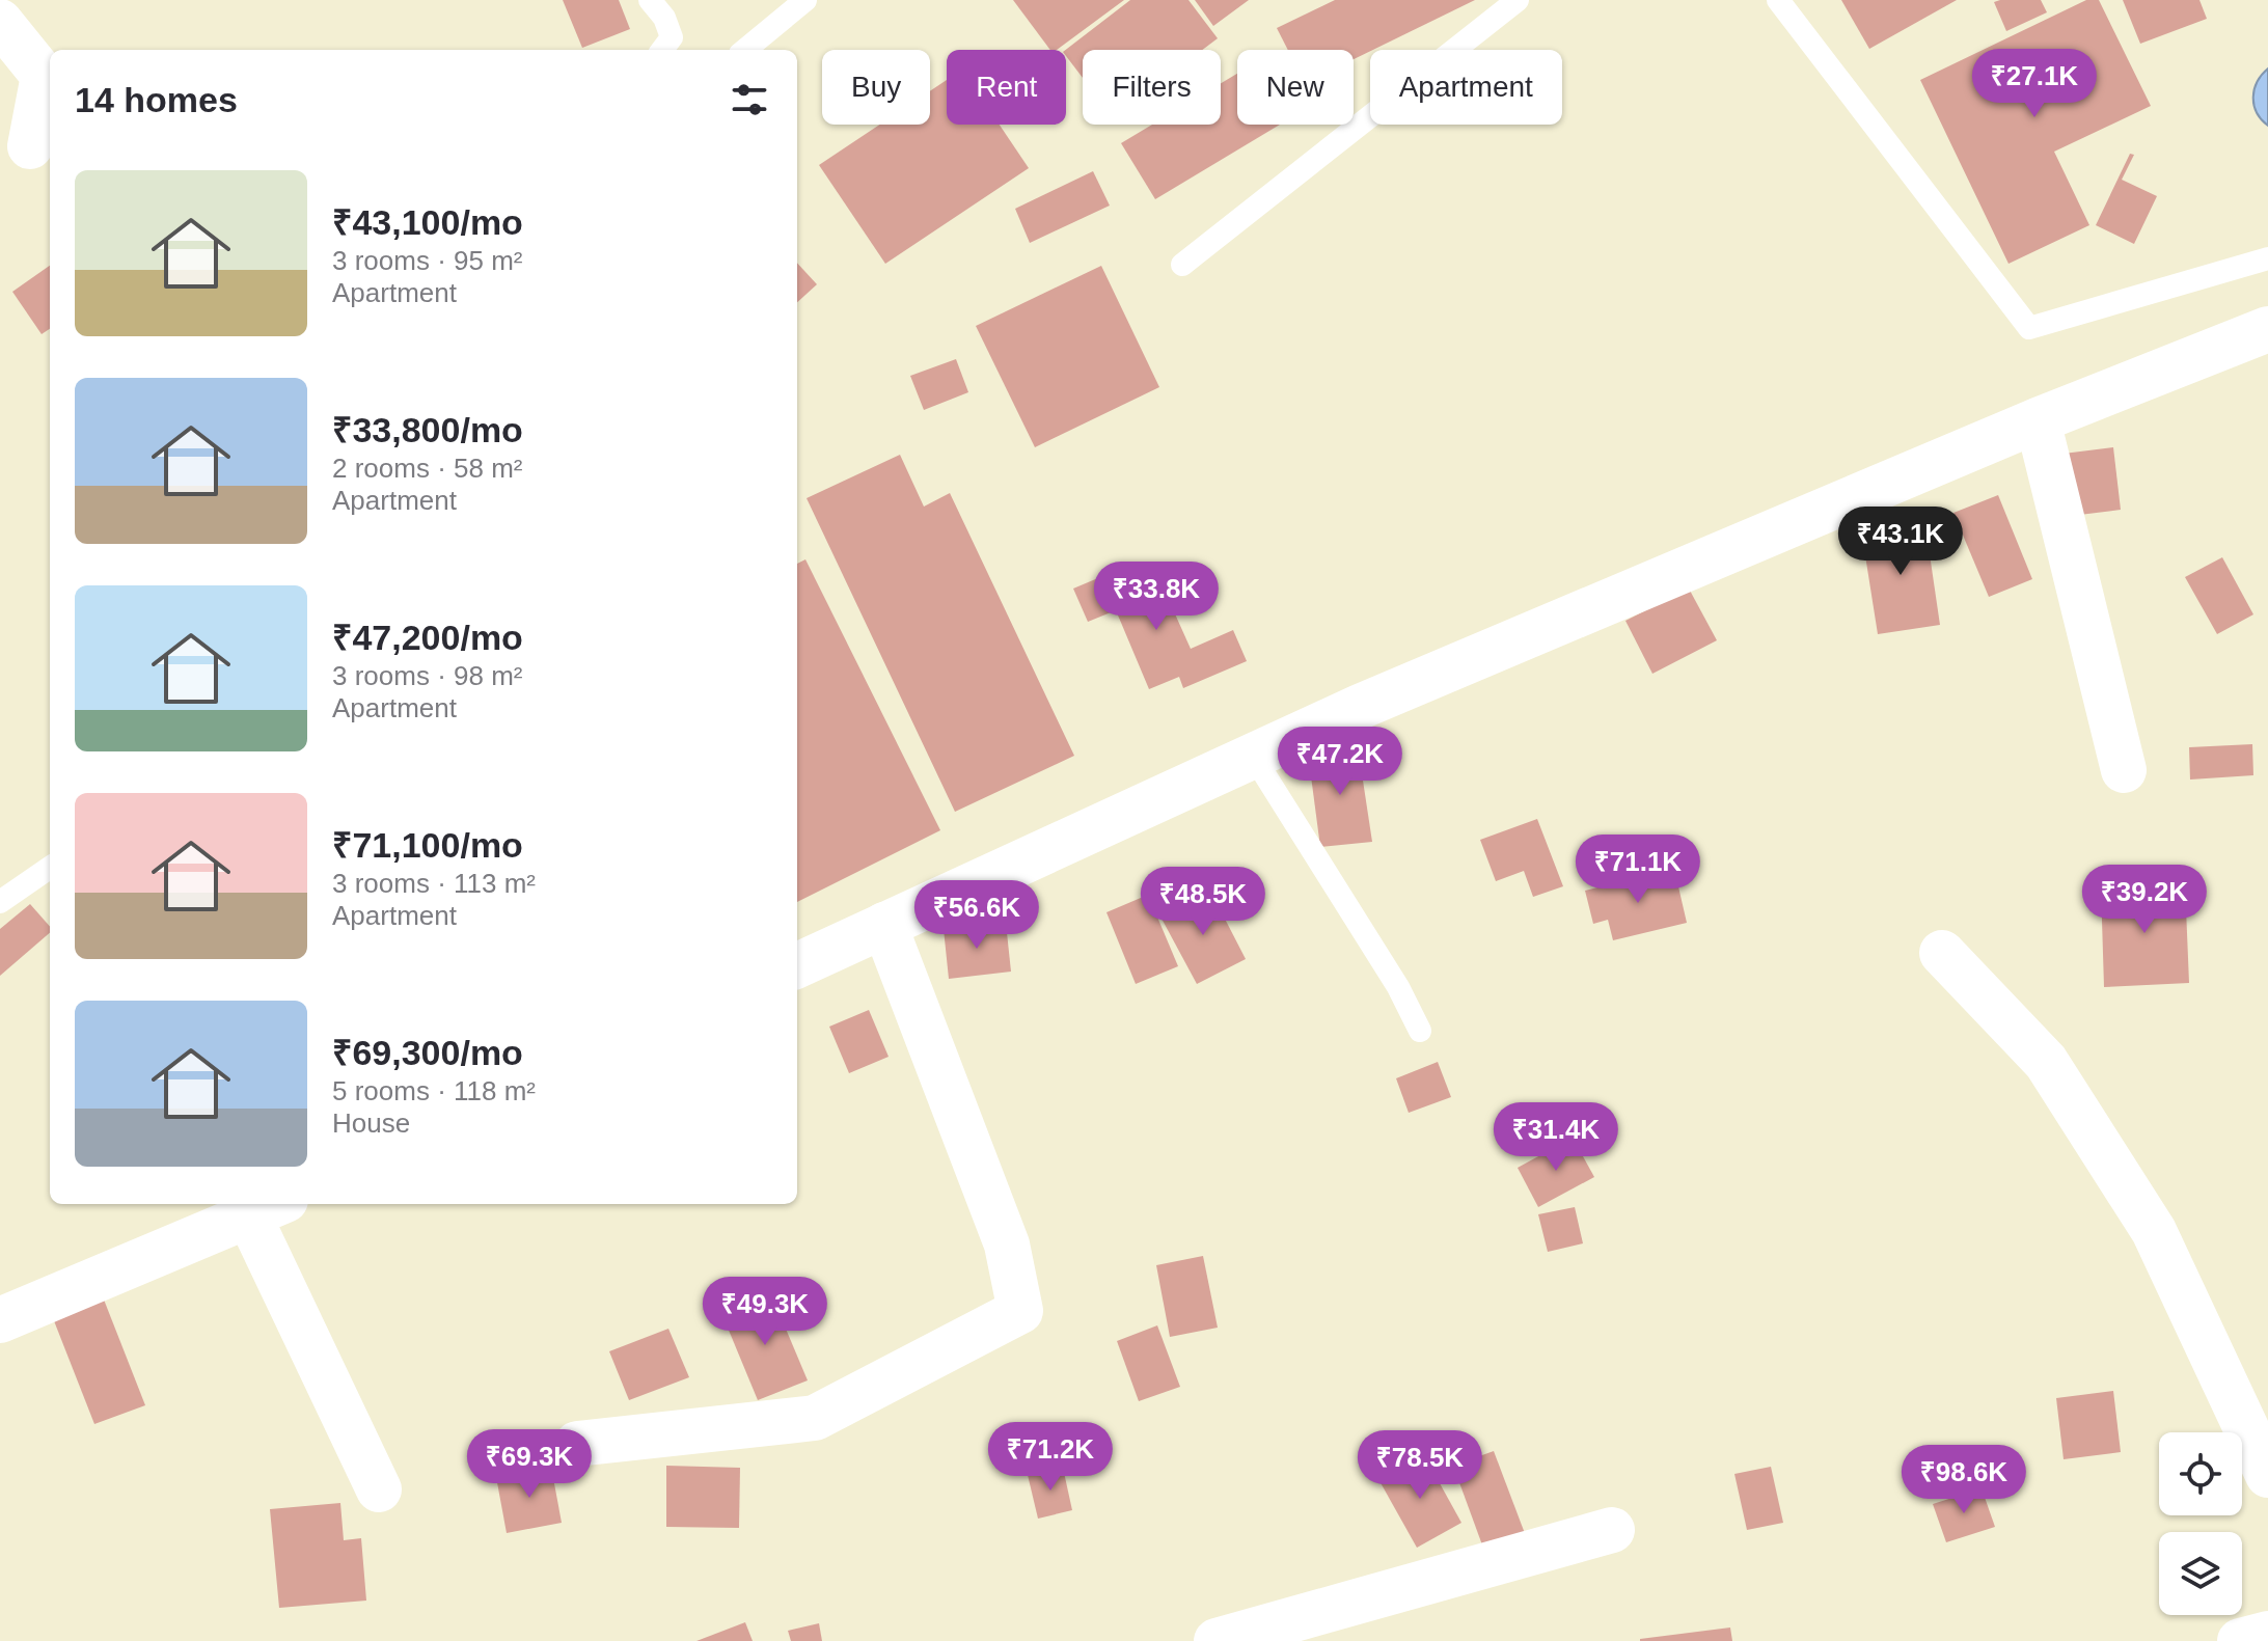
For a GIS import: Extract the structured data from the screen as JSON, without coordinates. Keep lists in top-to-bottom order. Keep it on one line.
{"page":{"price":["₹27.1K","₹43.1K","₹33.8K","₹47.2K","₹71.1K","₹39.2K","₹48.5K","₹56.6K","₹31.4K","₹49.3K","₹71.2K","₹69.3K","₹78.5K","₹98.6K"],"chip":["Buy","Rent","Filters","New","Apartment"],"heading":"14 homes","list":[{"name":"₹43,100/mo","note":"3 rooms · 95 m² · Apartment"},{"name":"₹33,800/mo","note":"2 rooms · 58 m² · Apartment"},{"name":"₹47,200/mo","note":"3 rooms · 98 m² · Apartment"},{"name":"₹71,100/mo","note":"3 rooms · 113 m² · Apartment"},{"name":"₹69,300/mo","note":"5 rooms · 118 m² · House"}]}}
